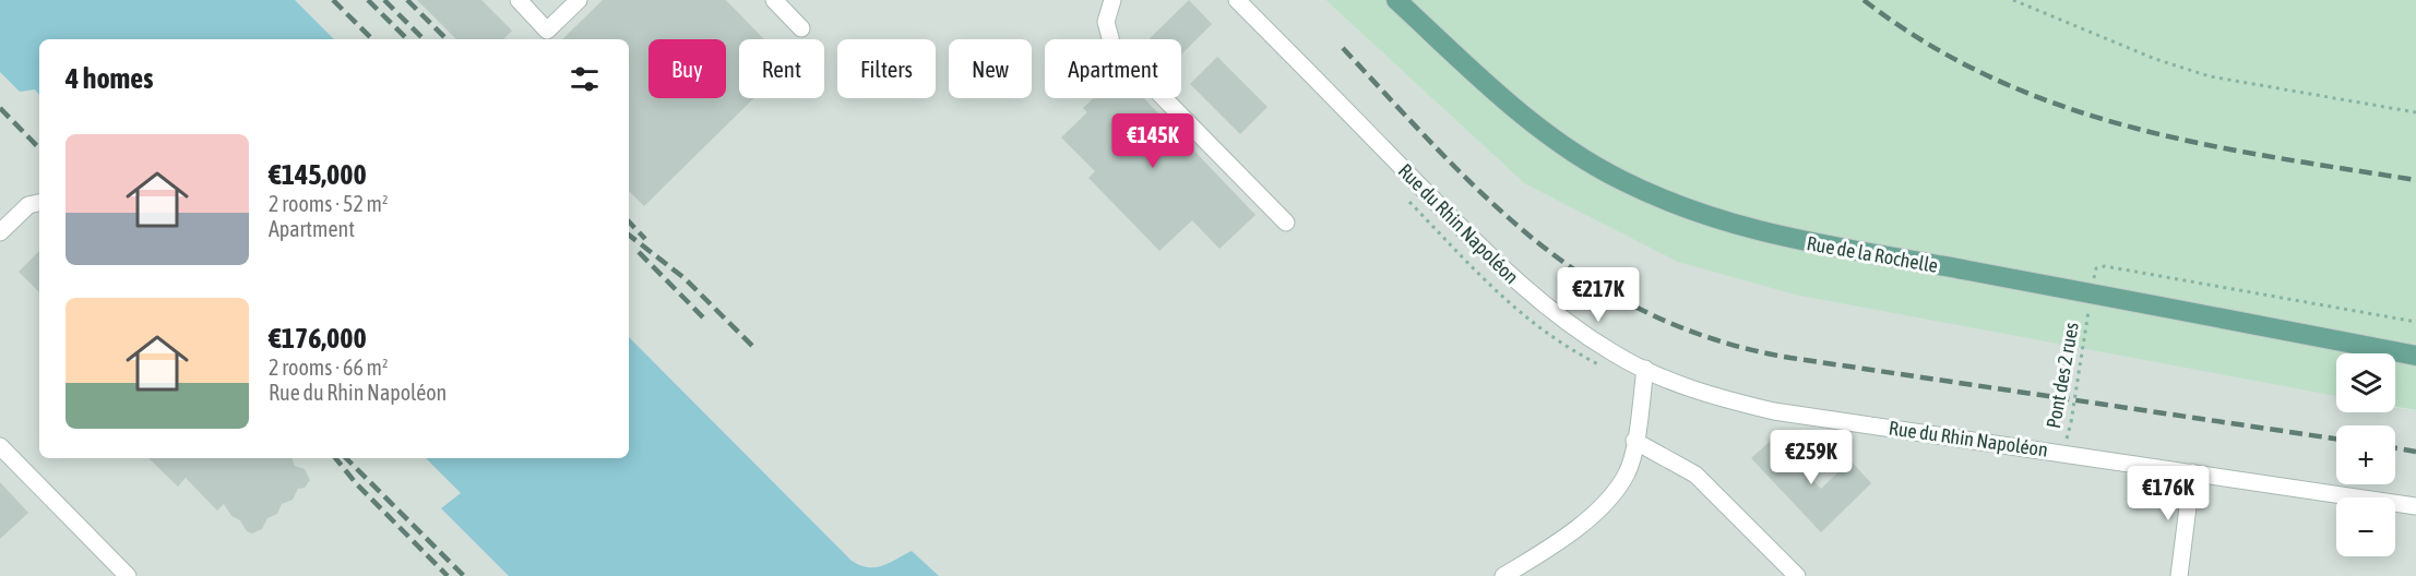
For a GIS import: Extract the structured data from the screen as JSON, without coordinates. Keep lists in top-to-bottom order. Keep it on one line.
{"streets":{"main road":["Rue de la Rochelle"],"street":["Rue du Rhin Napoléon"],"path":["Pont des 2 rues"]},"page":{"chip":["Buy","Rent","Filters","New","Apartment"],"heading":"4 homes","price":["€145K","€217K","€259K","€176K"],"list":[{"name":"€145,000","note":"2 rooms · 52 m² · Apartment"},{"name":"€176,000","note":"2 rooms · 66 m² · Rue du Rhin Napoléon"}],"map_buttons":["+","−"]}}
